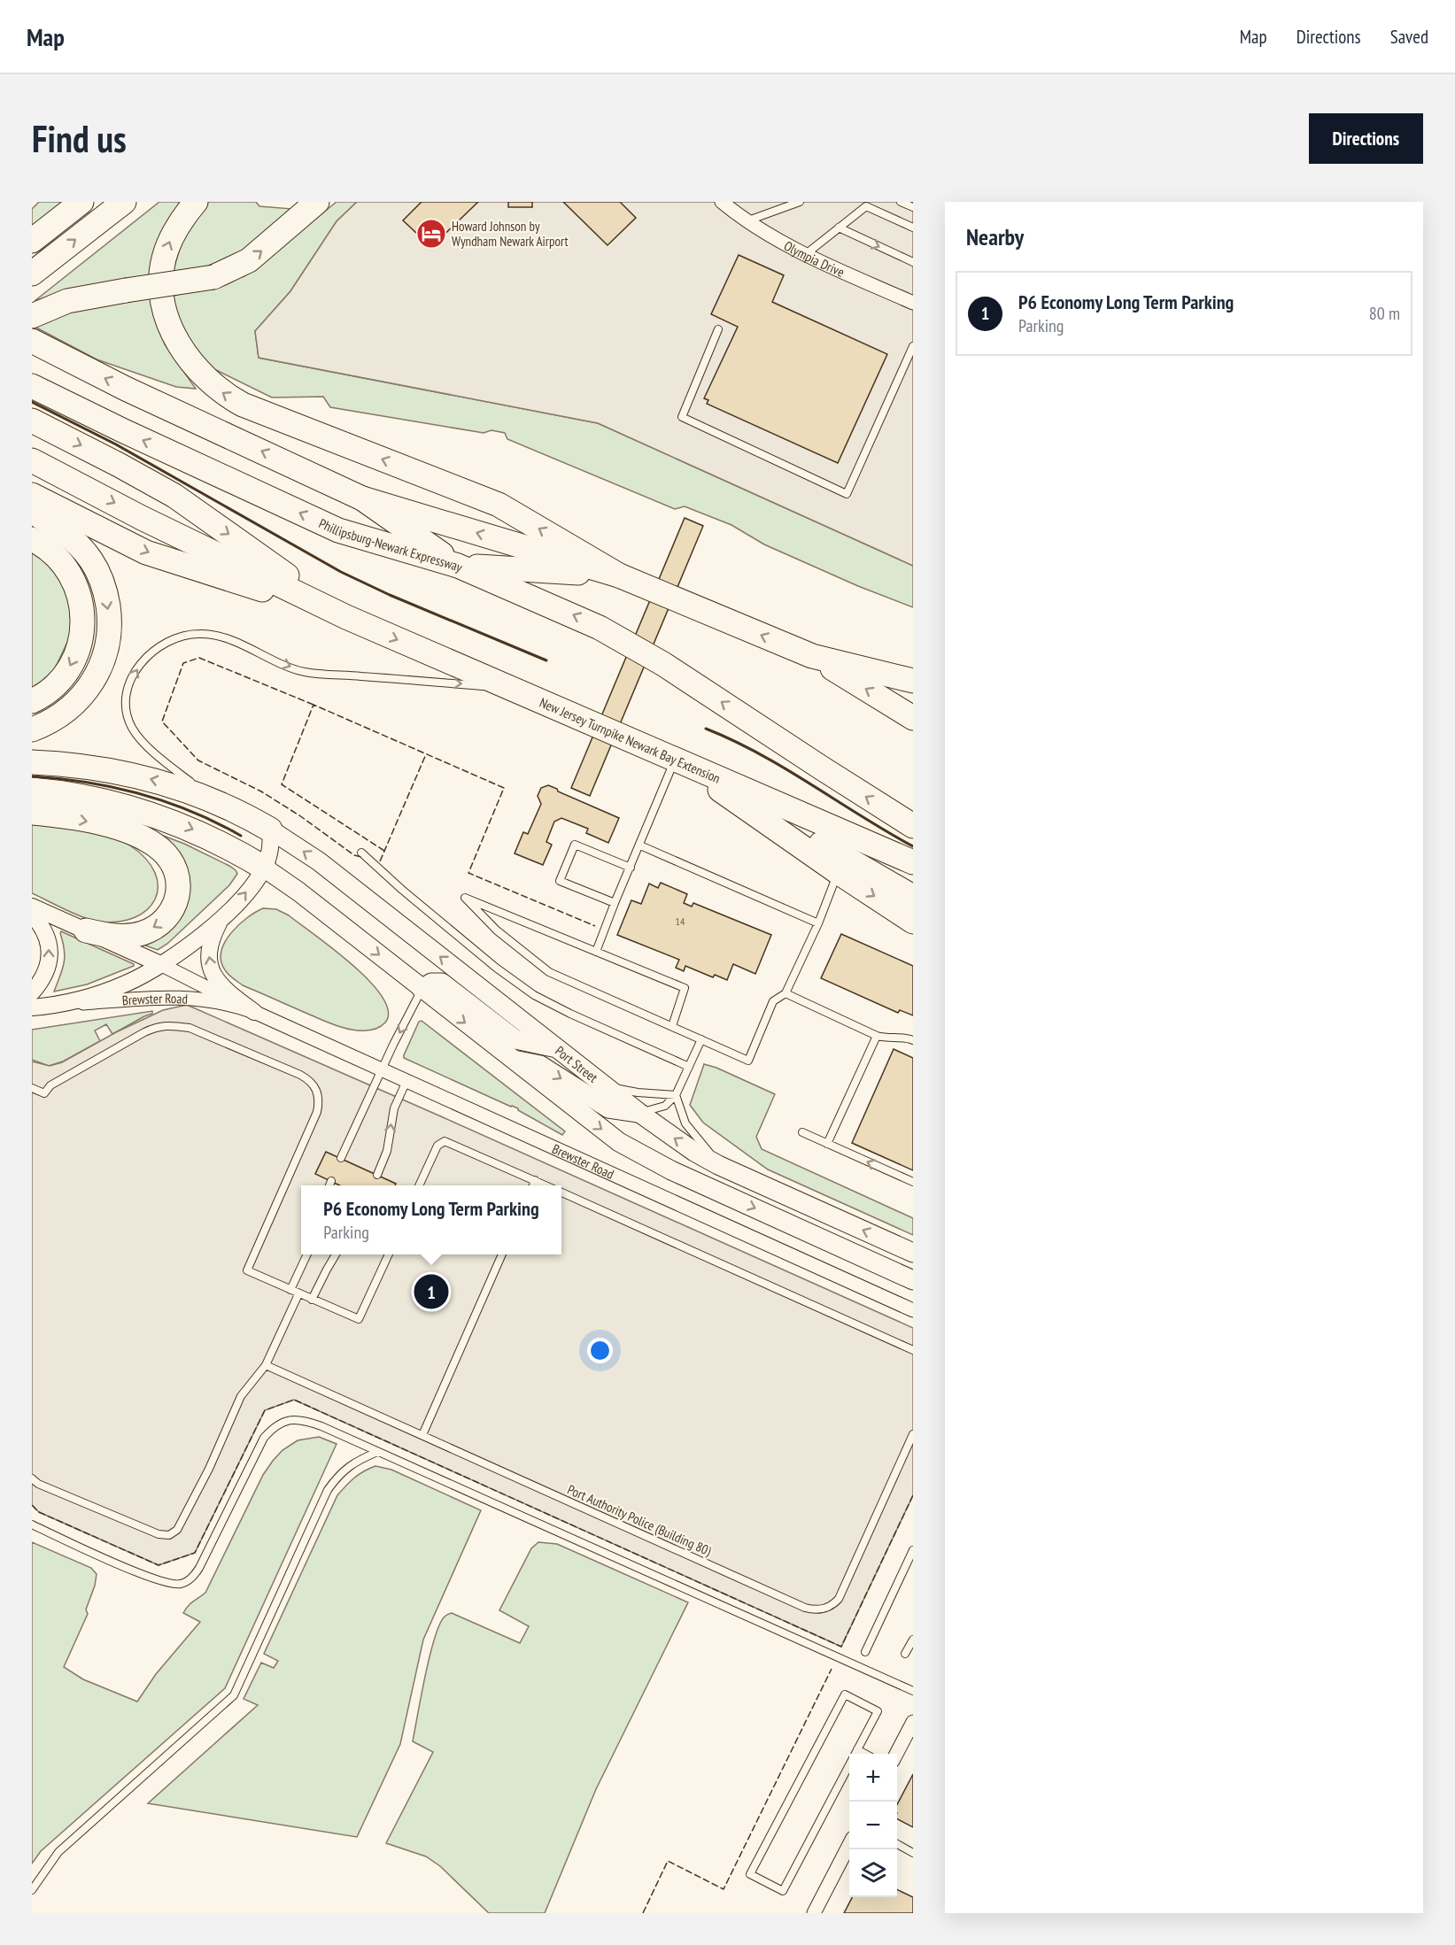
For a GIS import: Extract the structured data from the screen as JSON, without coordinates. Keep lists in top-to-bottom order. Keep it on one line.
{"streets":{"highway":["Phillipsburg-Newark Expressway","New Jersey Turnpike Newark Bay Extension"],"main road":["Port Street"],"street":["Olympia Drive","Brewster Road"],"lane":["Port Authority Police (Building 80)"]},"crossings":[["Brewster Road","Port Street"]],"places":{"hotel":["Howard Johnson by Wyndham Newark Airport"]},"house_numbers":["14"],"page":{"header":"Map","nav":["Map","Directions","Saved"],"buttons":"Directions","title":"Find us","heading":"Nearby","list":[{"mark":"1","name":"P6 Economy Long Term Parking","note":"Parking","value":"80 m"}],"popup":["P6 Economy Long Term Parking","Parking"],"pins":"1","map_buttons":["+","−"]}}
